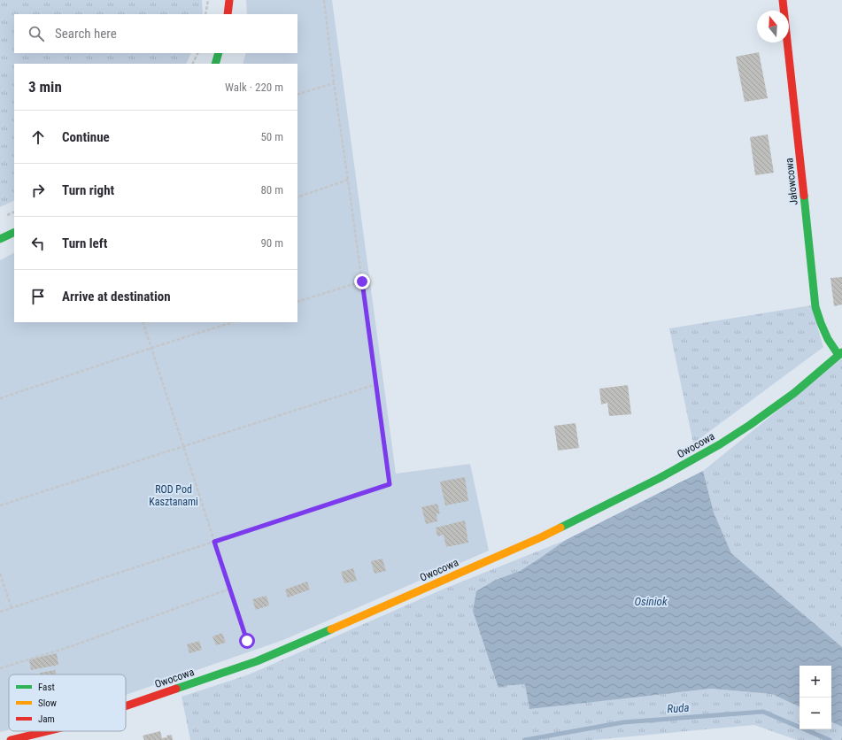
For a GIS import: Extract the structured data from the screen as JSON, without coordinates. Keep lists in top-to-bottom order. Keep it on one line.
{"streets":{"street":["Jałowcowa","Owocowa"]},"crossings":[["Jałowcowa","Owocowa"]],"water":["Osiniok","Ruda"],"parks":["ROD Pod Kasztanami"],"legend":["Fast","Slow","Jam"],"north":"top","page":{"search":"Search here","heading":["3 min","Walk · 220 m"],"list":[["Continue","50 m"],["Turn right","80 m"],["Turn left","90 m"],"Arrive at destination"],"map_buttons":["+","−"]}}
